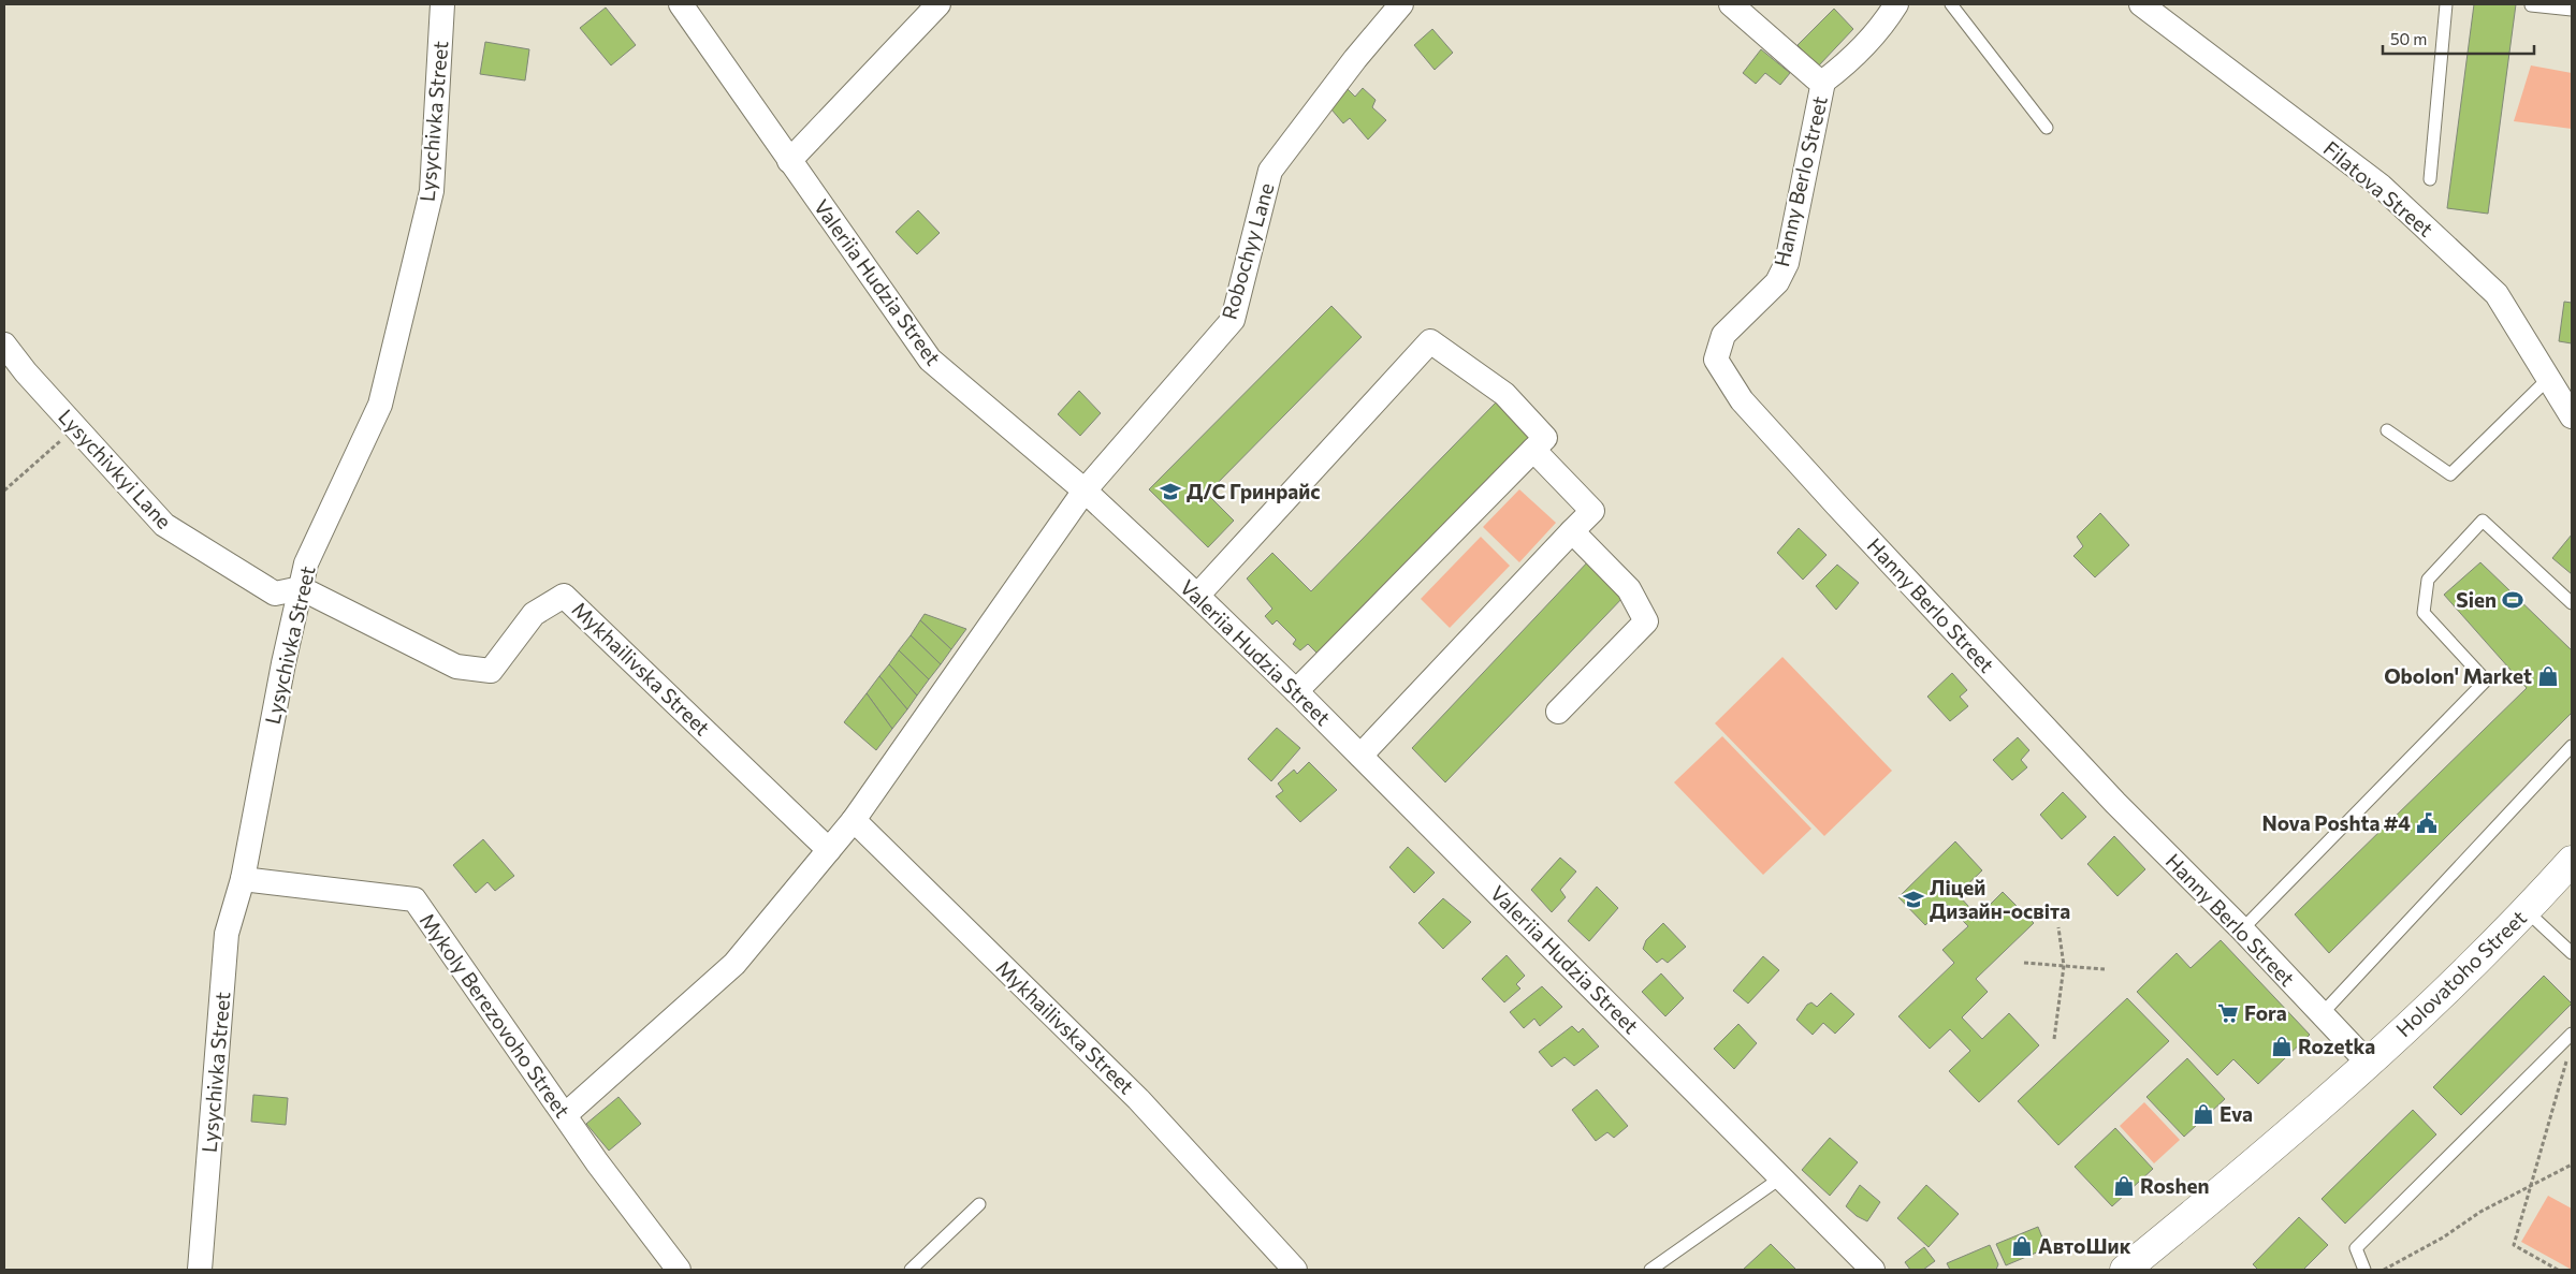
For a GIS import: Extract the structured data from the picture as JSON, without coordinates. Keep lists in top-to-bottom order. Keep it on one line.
{"streets":{"main road":["Holovatoho Street"],"street":["Lysychivka Street","Hanny Berlo Street","Filatova Street","Robochyy Lane","Valeriia Hudzia Street","Lysychivkyi Lane","Mykhailivska Street","Mykoly Berezovoho Street"]},"crossings":[["Lysychivka Street","Lysychivkyi Lane"],["Lysychivka Street","Mykhailivska Street"],["Lysychivka Street","Mykoly Berezovoho Street"],["Hanny Berlo Street","Holovatoho Street"],["Robochyy Lane","Valeriia Hudzia Street"],["Robochyy Lane","Mykhailivska Street"],["Lysychivkyi Lane","Mykhailivska Street"]],"places":{"school or university":["Д/С Гринрайс","Ліцей Дизайн-освіта"],"sports":["Sien"],"shop":["Obolon' Market","Rozetka","Eva","Roshen","АвтоШик"],"public building":["Nova Poshta #4"],"supermarket":["Fora"]},"scale_bar":"50 m"}
